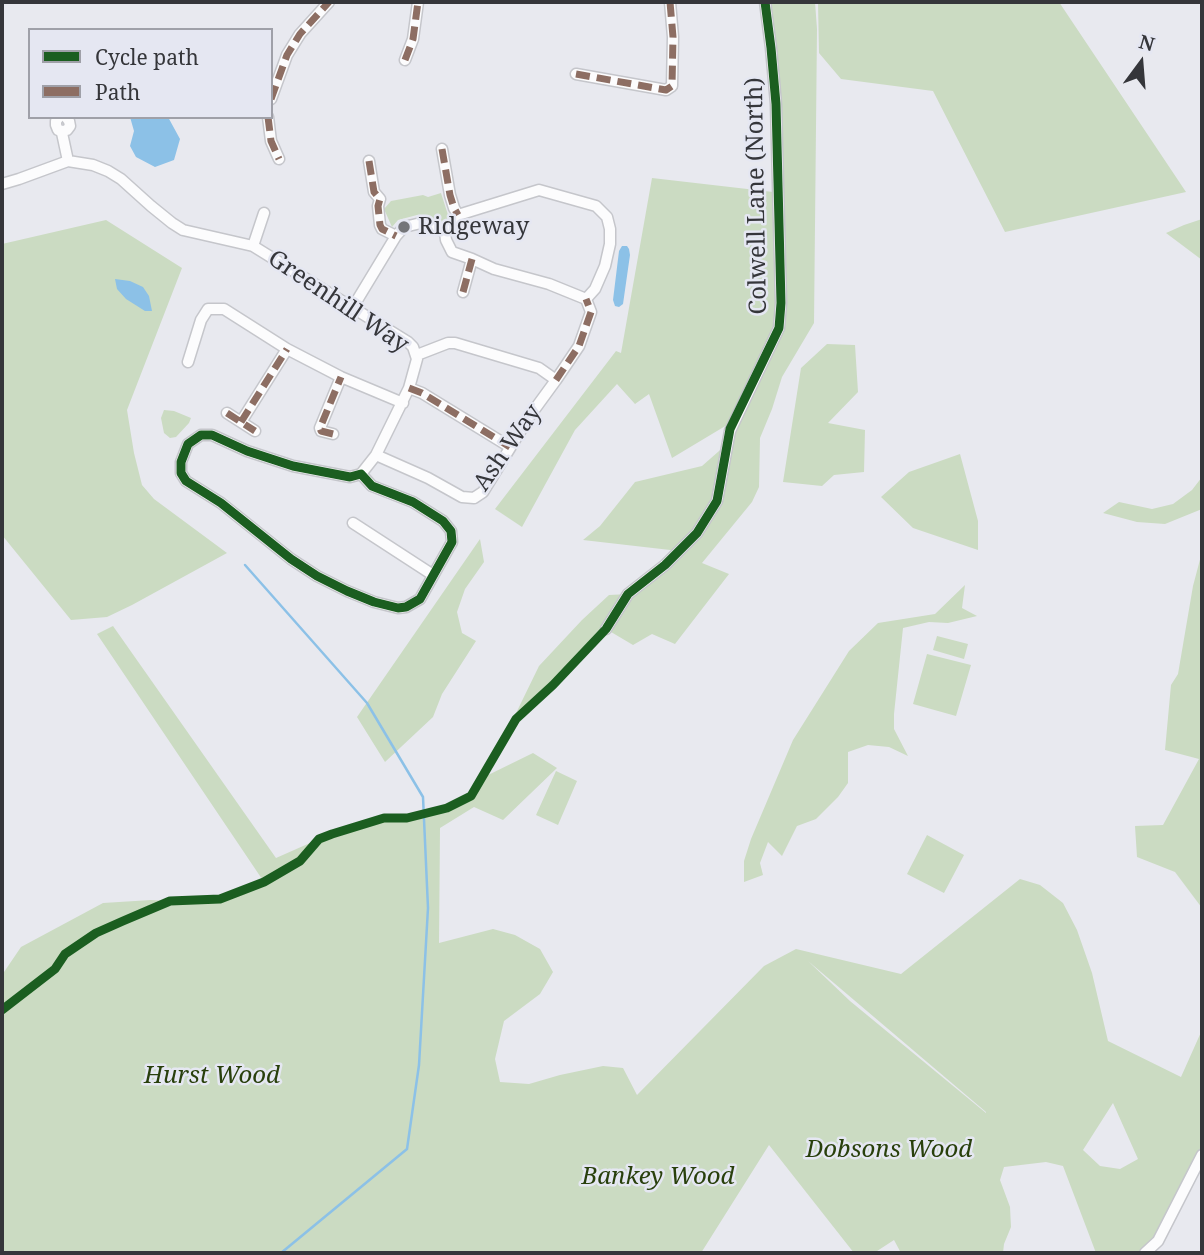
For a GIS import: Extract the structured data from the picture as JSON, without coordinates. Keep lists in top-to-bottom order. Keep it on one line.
{"streets":{"street":["Colwell Lane (North)","Greenhill Way","Ash Way"]},"crossings":[["Greenhill Way","Ash Way"]],"parks":["Hurst Wood","Dobsons Wood","Bankey Wood"],"places":["Ridgeway"],"legend":["Cycle path","Path"],"north":"top"}
